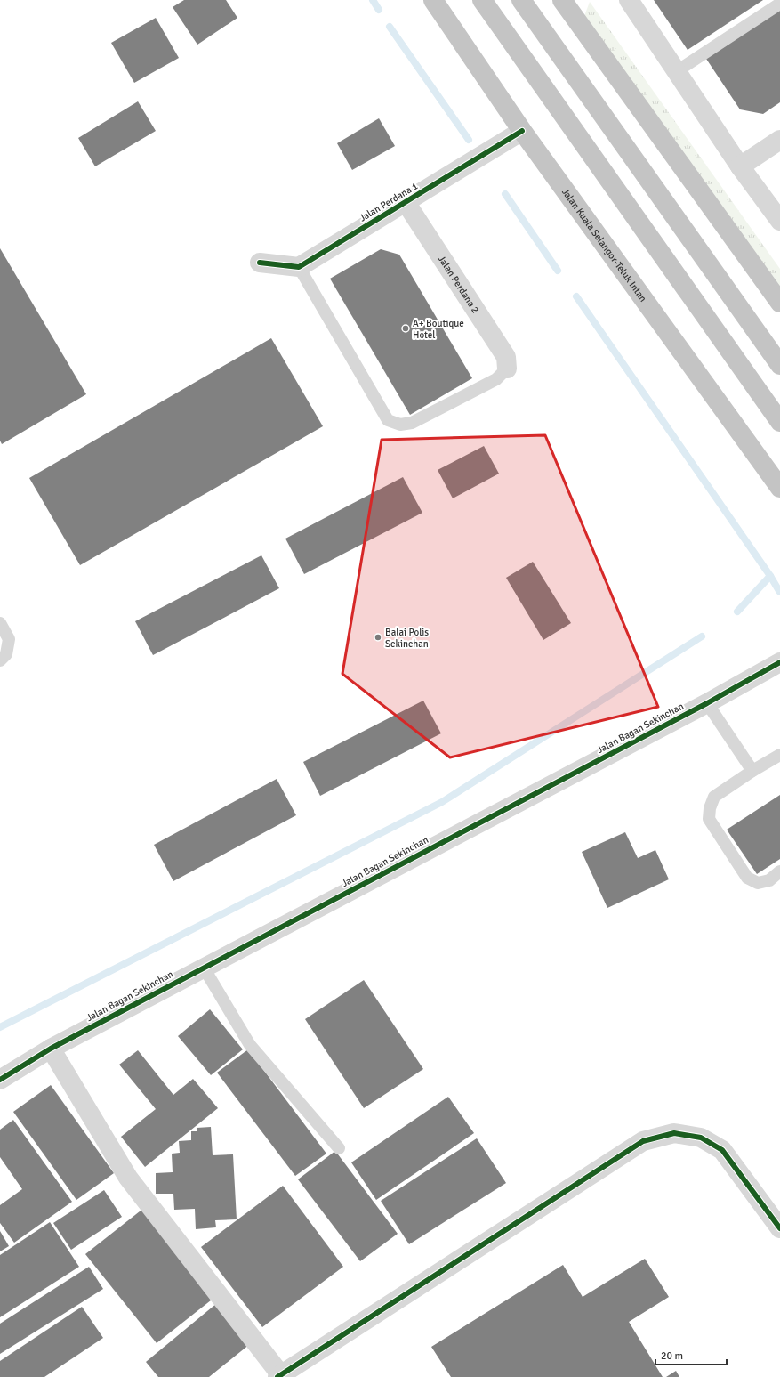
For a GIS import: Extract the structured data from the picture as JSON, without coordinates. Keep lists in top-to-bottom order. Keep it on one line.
{"streets":{"highway":["Jalan Kuala Selangor-Teluk Intan"],"street":["Jalan Perdana 1","Jalan Perdana 2","Jalan Bagan Sekinchan"]},"crossings":[["Jalan Perdana 1","Jalan Kuala Selangor-Teluk Intan"],["Jalan Perdana 1","Jalan Perdana 2"]],"places":["A+ Boutique Hotel","Balai Polis Sekinchan"],"scale_bar":"20 m"}
